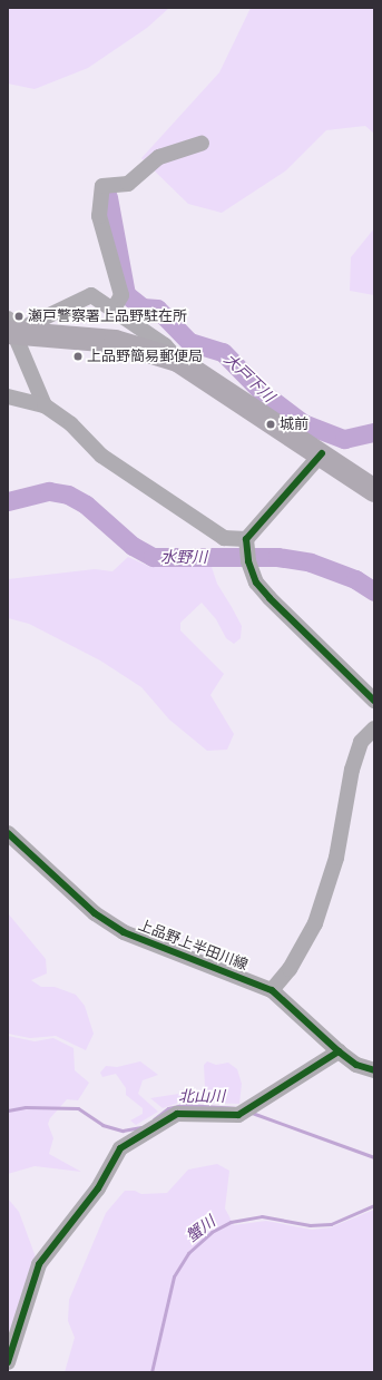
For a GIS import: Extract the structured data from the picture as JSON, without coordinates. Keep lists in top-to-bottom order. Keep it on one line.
{"streets":{"street":["上品野上半田川線"]},"water":["大戸下川","水野川","北山川","蟹川"],"places":["瀬戸警察署上品野駐在所","上品野簡易郵便局","城前"]}
